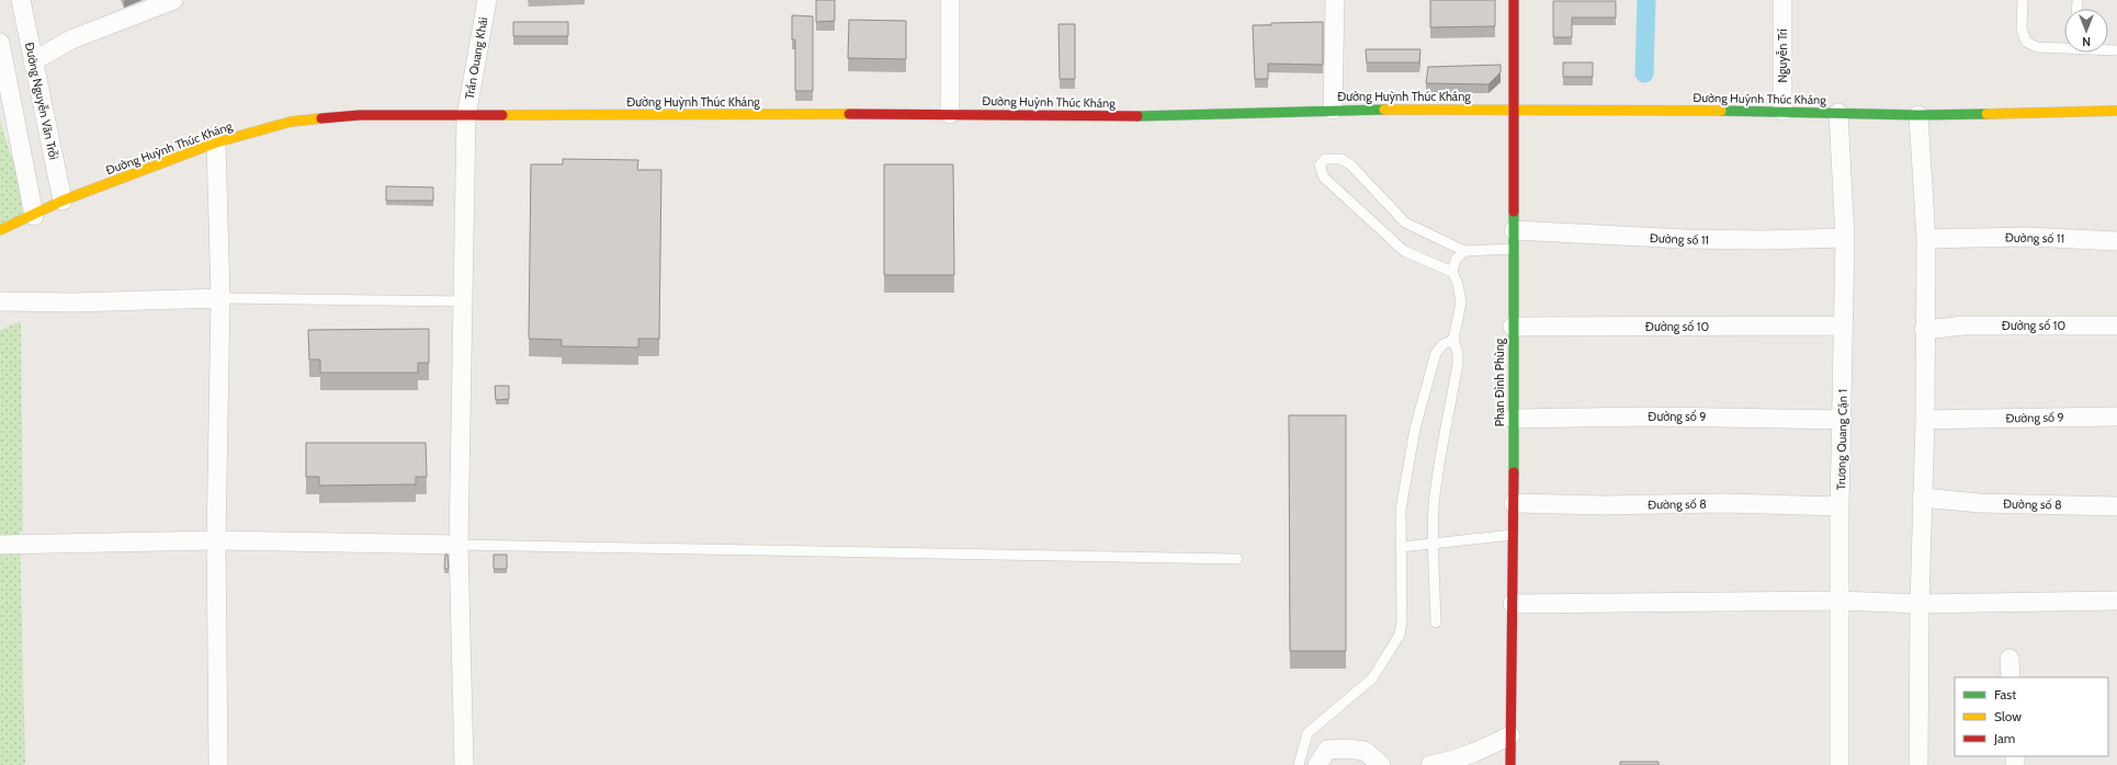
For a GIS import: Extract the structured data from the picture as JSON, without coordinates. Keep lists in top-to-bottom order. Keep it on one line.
{"streets":{"street":["Nguyễn Trí","Trần Quang Khải","Đường Huỳnh Thúc Kháng","Đường Nguyễn Văn Trỗi","Đường số 11","Đường số 10","Phan Đình Phùng","Đường số 9","Trương Quang Cận 1","Đường số 8"]},"crossings":[["Nguyễn Trí","Đường Huỳnh Thúc Kháng"],["Trần Quang Khải","Đường Huỳnh Thúc Kháng"],["Đường Huỳnh Thúc Kháng","Đường Nguyễn Văn Trỗi"],["Đường Huỳnh Thúc Kháng","Phan Đình Phùng"],["Đường Huỳnh Thúc Kháng","Trương Quang Cận 1"],["Đường số 11","Phan Đình Phùng"],["Đường số 11","Trương Quang Cận 1"],["Đường số 10","Phan Đình Phùng"],["Đường số 10","Trương Quang Cận 1"],["Phan Đình Phùng","Đường số 9"],["Phan Đình Phùng","Đường số 8"],["Đường số 9","Trương Quang Cận 1"],["Trương Quang Cận 1","Đường số 8"]],"legend":["Fast","Slow","Jam"],"north":"bottom"}
